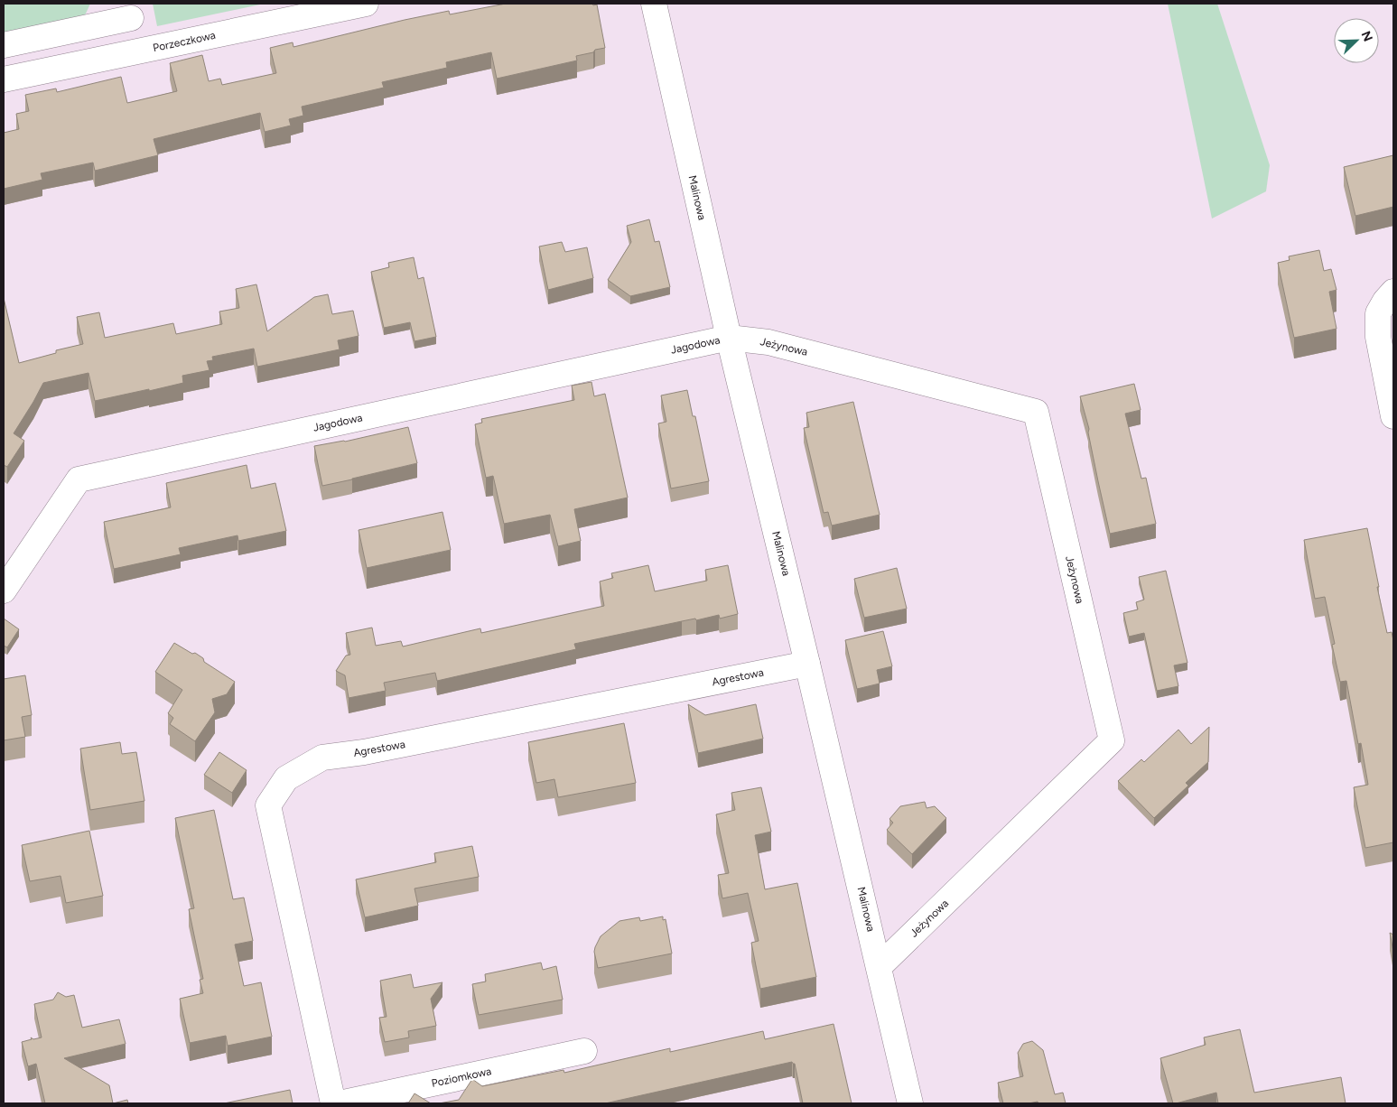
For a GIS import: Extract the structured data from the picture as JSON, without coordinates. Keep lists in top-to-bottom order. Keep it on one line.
{"streets":{"street":["Porzeczkowa","Malinowa","Jagodowa","Jeżynowa","Agrestowa","Poziomkowa"]},"crossings":[["Malinowa","Jagodowa"],["Malinowa","Jeżynowa"],["Malinowa","Agrestowa"],["Jagodowa","Jeżynowa"]],"north":"top right"}
